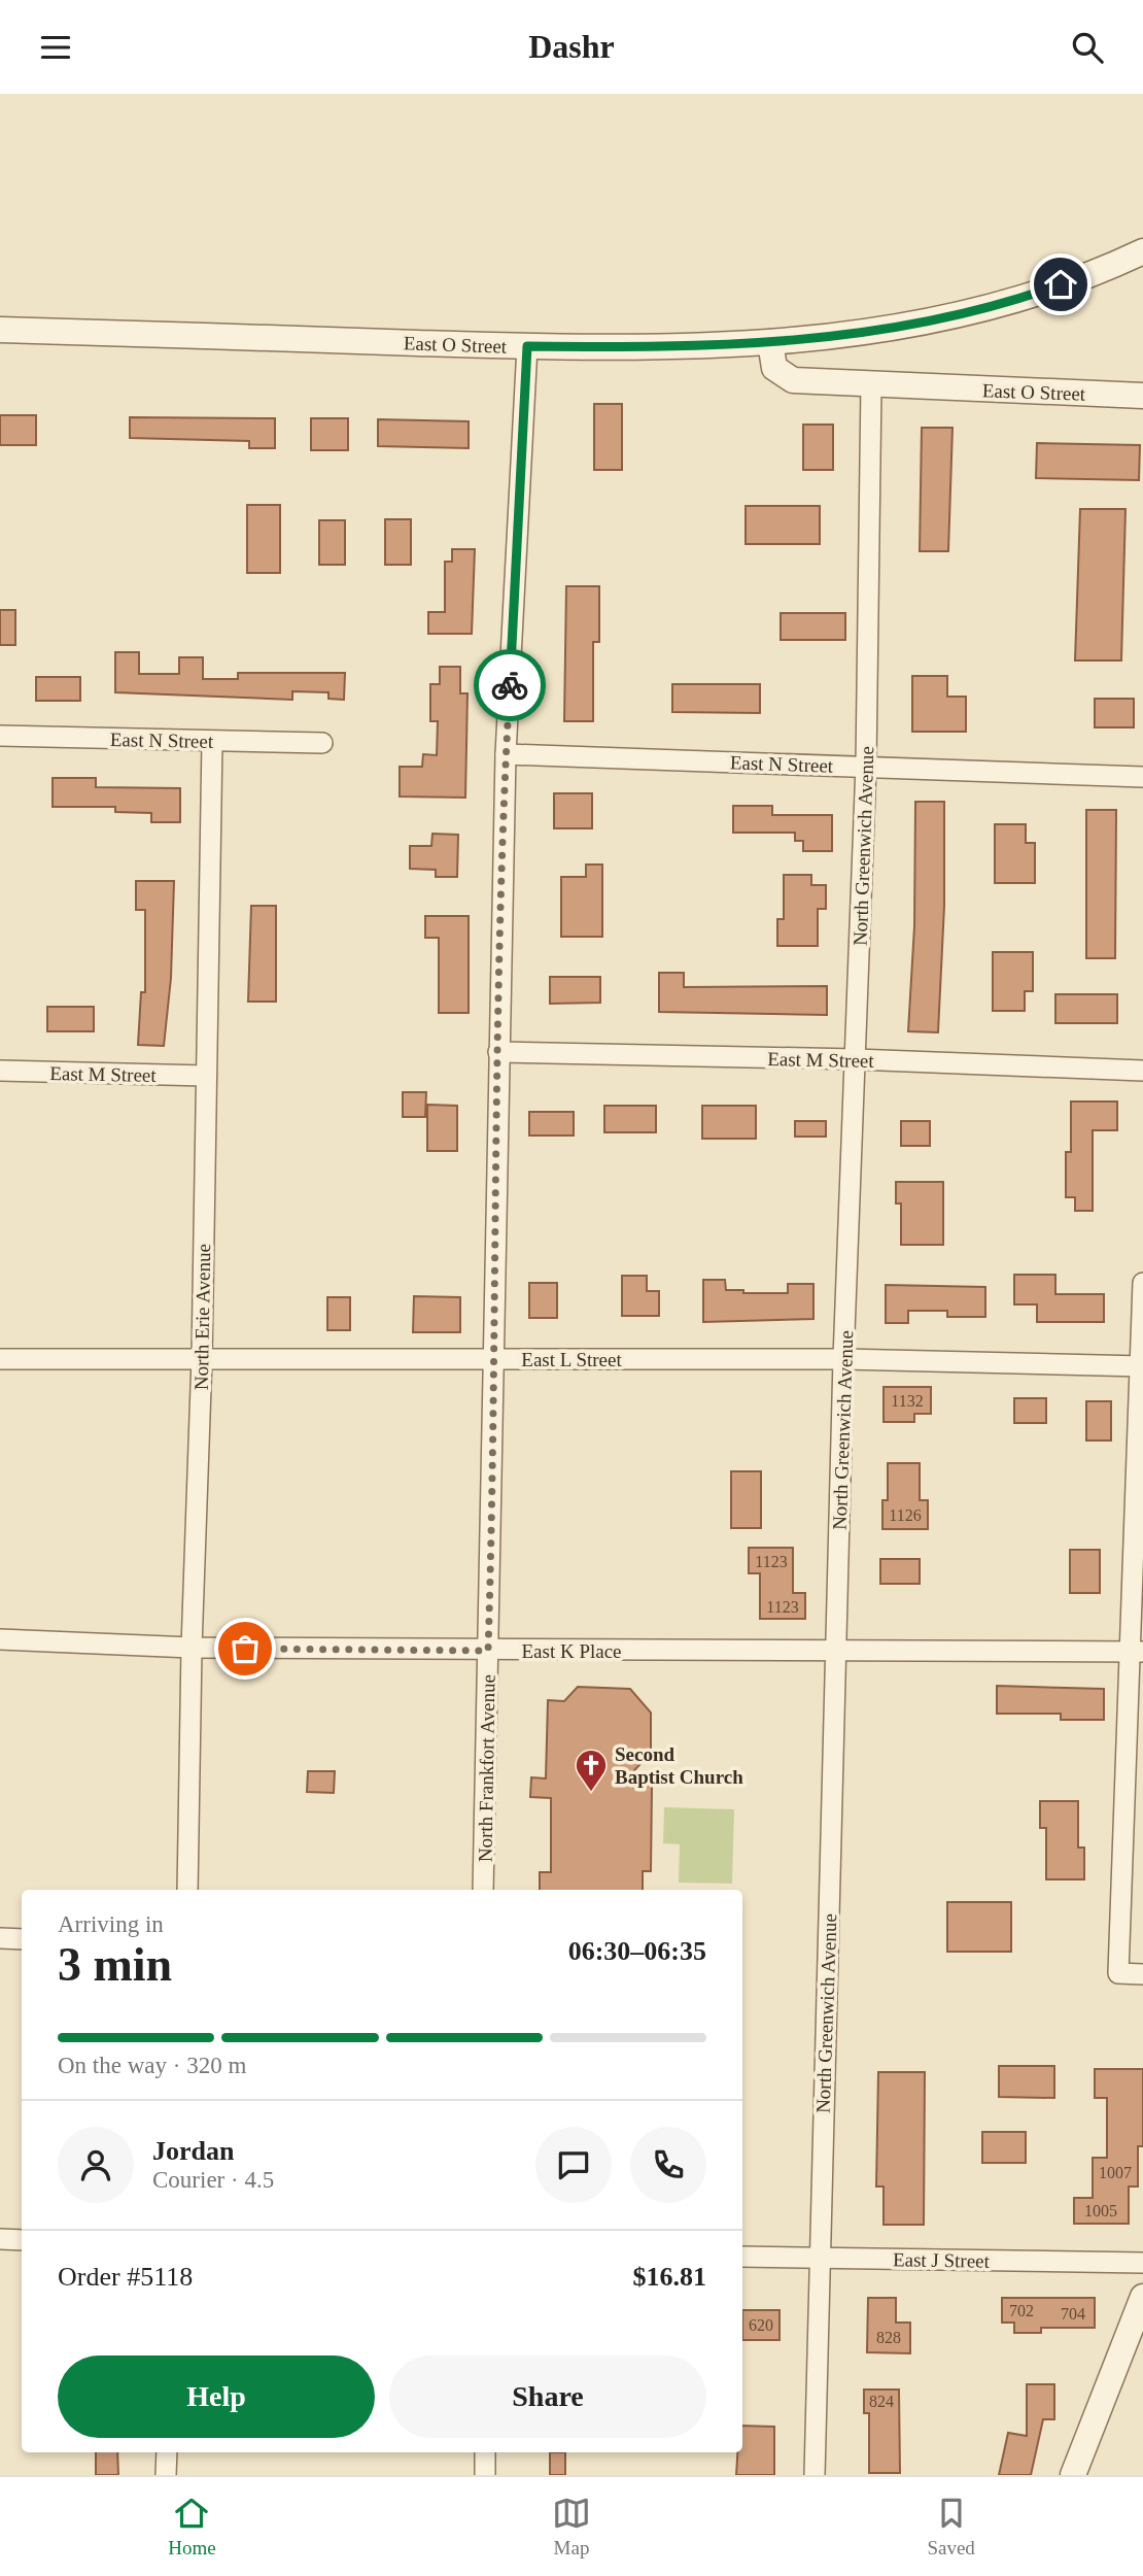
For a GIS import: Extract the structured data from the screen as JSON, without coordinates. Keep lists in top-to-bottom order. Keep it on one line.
{"streets":{"street":["East O Street","East N Street","North Greenwich Avenue","East M Street","North Erie Avenue","East L Street","East K Place","North Frankfort Avenue","East J Street"]},"crossings":[["East O Street","North Greenwich Avenue"],["East O Street","North Frankfort Avenue"],["East N Street","North Greenwich Avenue"],["East N Street","North Erie Avenue"],["East N Street","North Frankfort Avenue"],["North Greenwich Avenue","East M Street"],["North Greenwich Avenue","East L Street"],["North Greenwich Avenue","East K Place"],["North Greenwich Avenue","East J Street"],["East M Street","North Erie Avenue"],["East M Street","North Frankfort Avenue"],["North Erie Avenue","East L Street"],["North Erie Avenue","East K Place"],["East L Street","North Frankfort Avenue"],["East K Place","North Frankfort Avenue"]],"places":{"church":["Second Baptist Church"]},"house_numbers":["1132","1126","1123","1123","1007","1005","702","704","620","828","824"],"page":{"header":"Dashr","heading":["3 min","Arriving in","06:30–06:35"],"panel":["Jordan","Courier · 4.5","Order #5118","$16.81"],"bar":"On the way · 320 m","buttons":["Help","Share"],"tabs":["Home","Map","Saved"]}}
